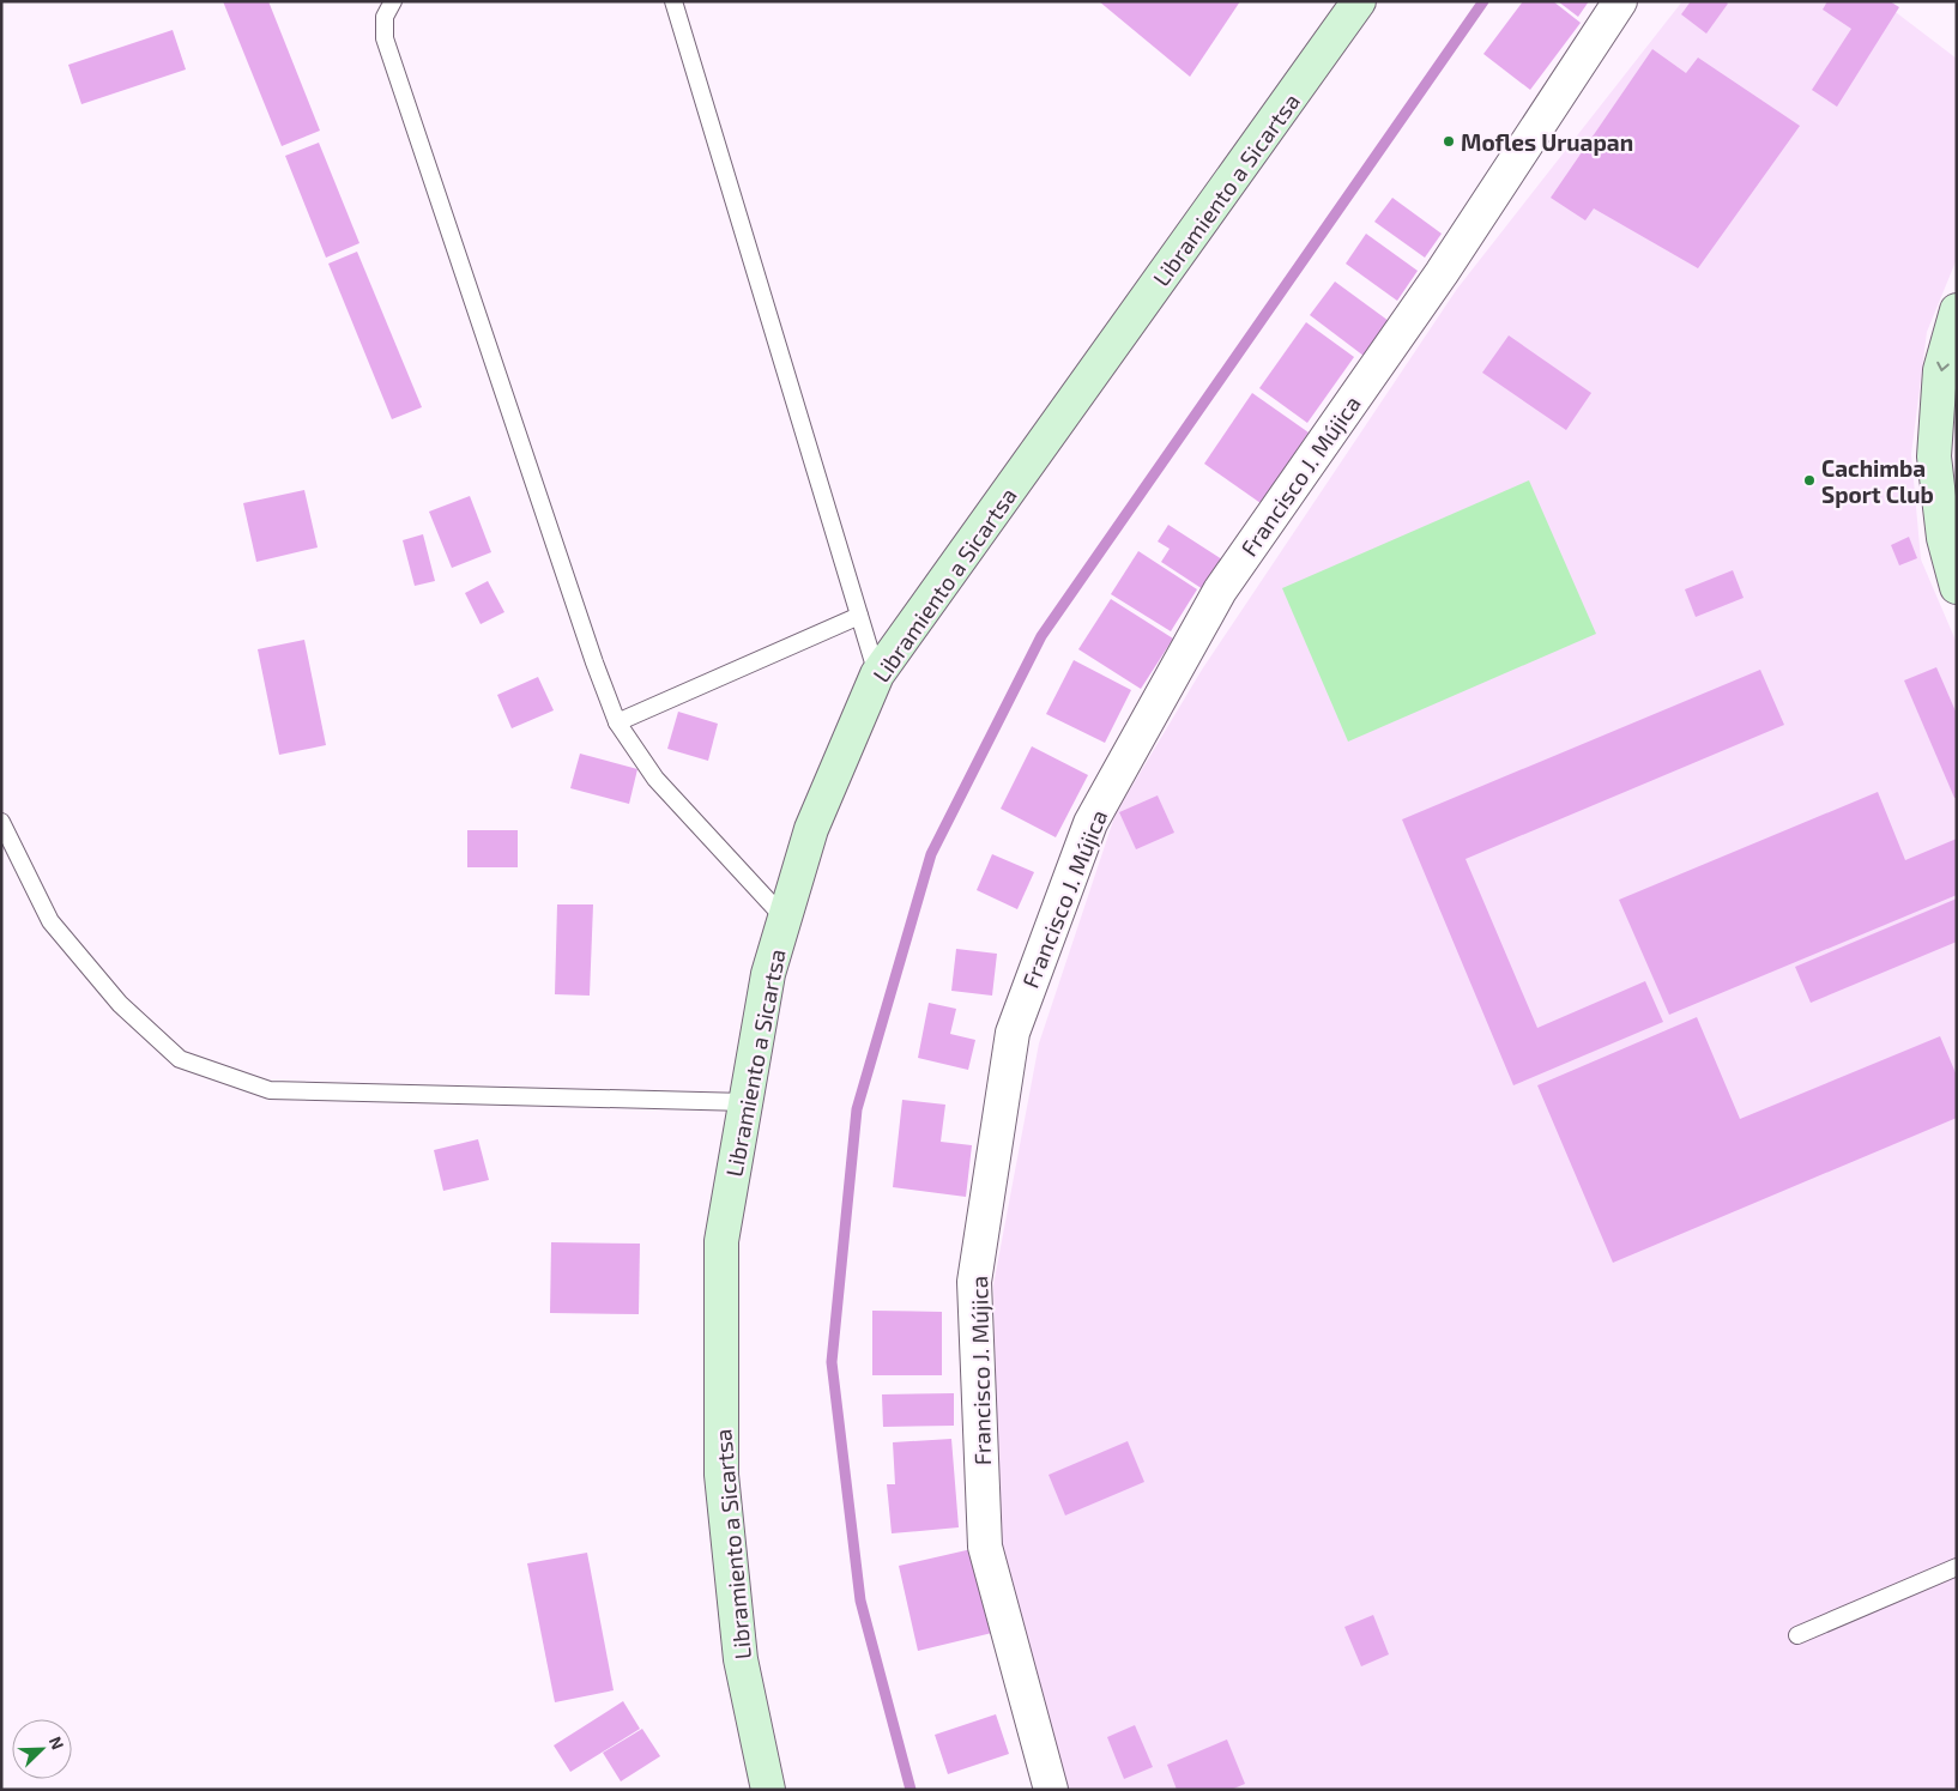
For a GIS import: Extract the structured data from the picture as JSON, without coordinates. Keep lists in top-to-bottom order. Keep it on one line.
{"streets":{"main road":["Libramiento a Sicartsa"],"street":["Francisco J. Mújica"]},"places":["Mofles Uruapan","Cachimba Sport Club"],"north":"top right"}
